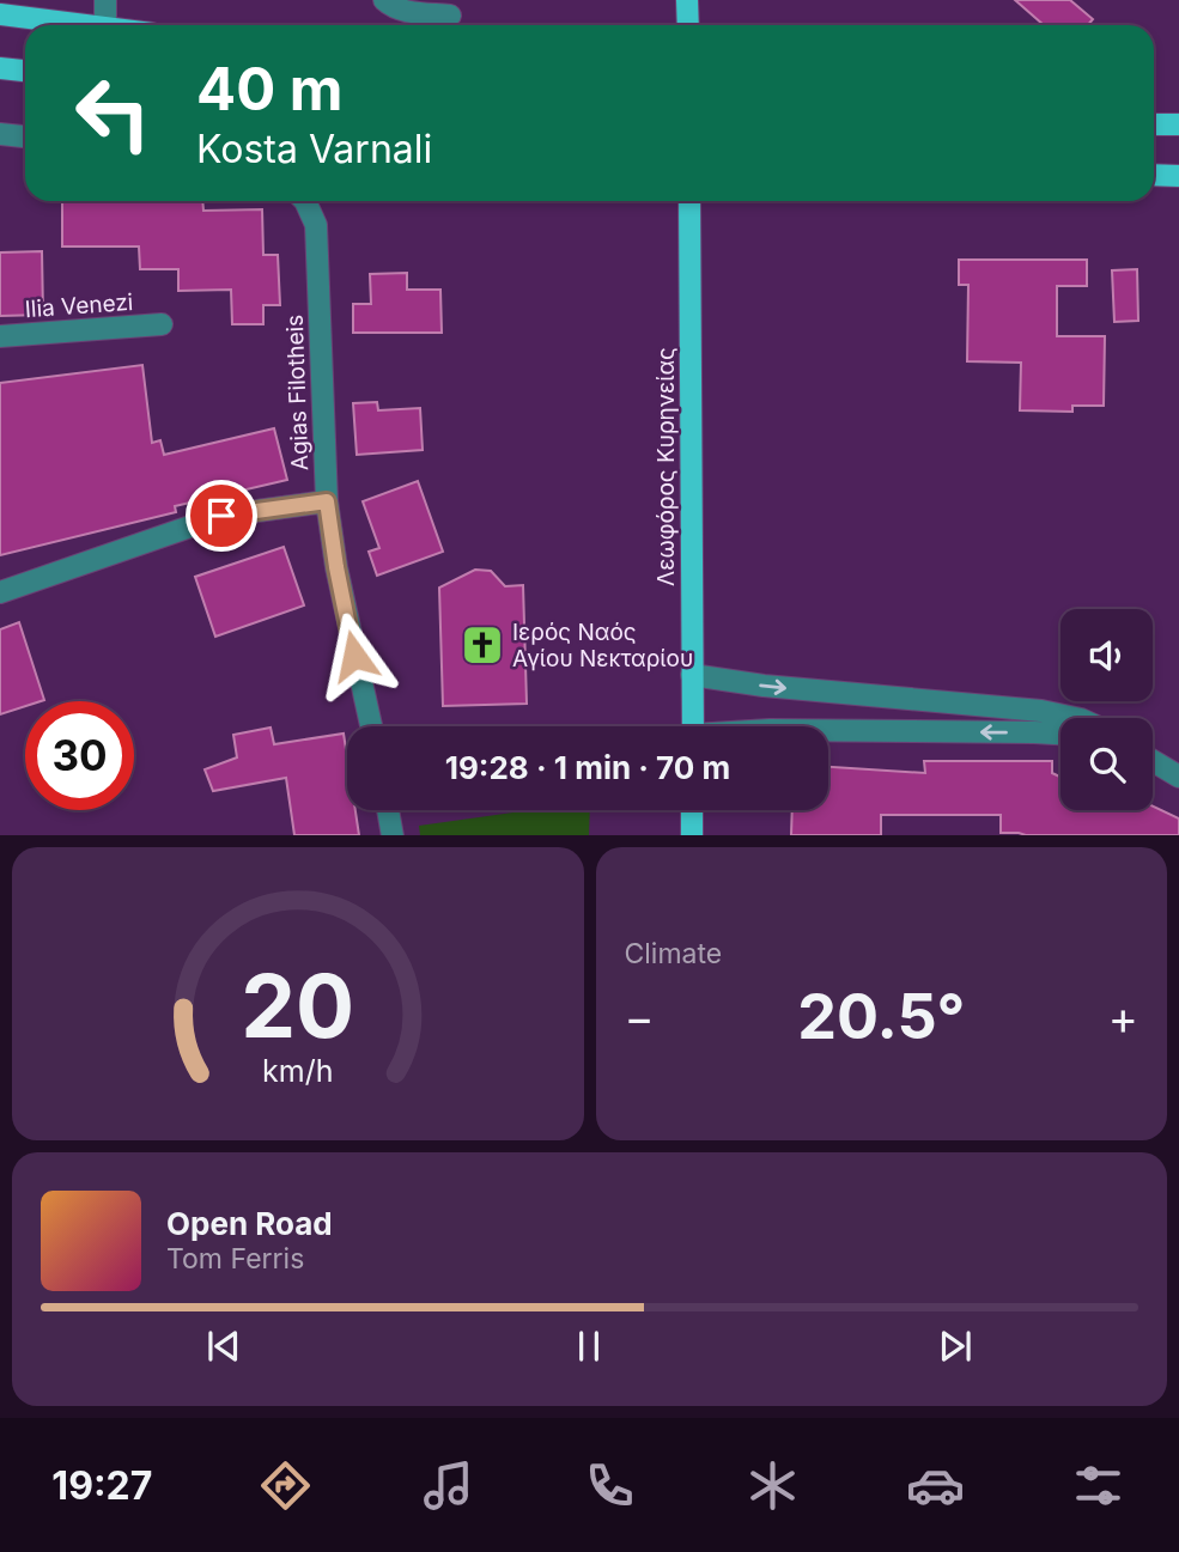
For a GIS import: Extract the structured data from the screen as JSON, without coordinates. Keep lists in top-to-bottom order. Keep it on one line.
{"streets":{"main road":["Λεωφόρος Κυρηνείας"],"street":["Ilia Venezi","Agias Filotheis"]},"places":{"church":["Ιερός Ναός Αγίου Νεκταρίου"]},"page":{"turn":["40 m","Kosta Varnali"],"limit":"30","trip":"19:28 · 1 min · 70 m","tile":"Climate","heat":["−","20.5°","+"],"song":["Open Road","Tom Ferris"],"tabs":"19:27","gauge":["20","km/h"]}}
